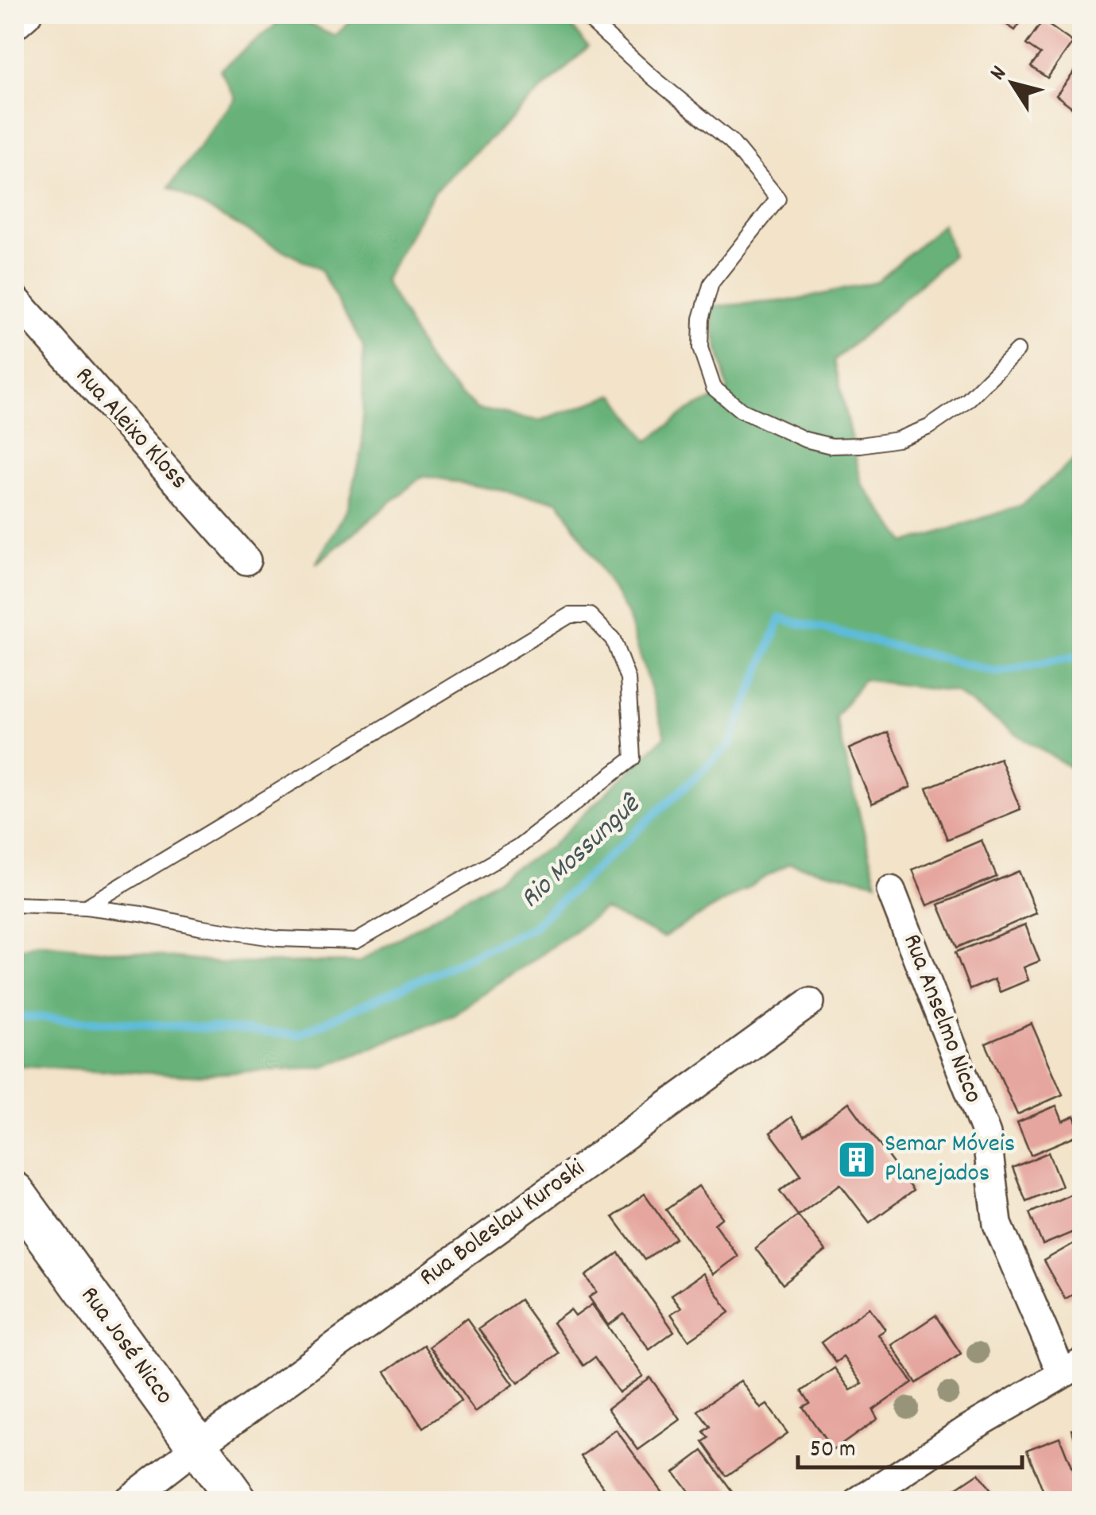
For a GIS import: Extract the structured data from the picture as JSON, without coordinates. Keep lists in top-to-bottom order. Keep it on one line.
{"streets":{"street":["Rua Aleixo Kloss","Rua Anselmo Nicco","Rua Boleslau Kuroski","Rua José Nicco"]},"crossings":[["Rua Boleslau Kuroski","Rua José Nicco"]],"water":["Rio Mossunguê"],"places":{"building":["Semar Móveis Planejados"]},"scale_bar":"50 m","north":"top left"}
